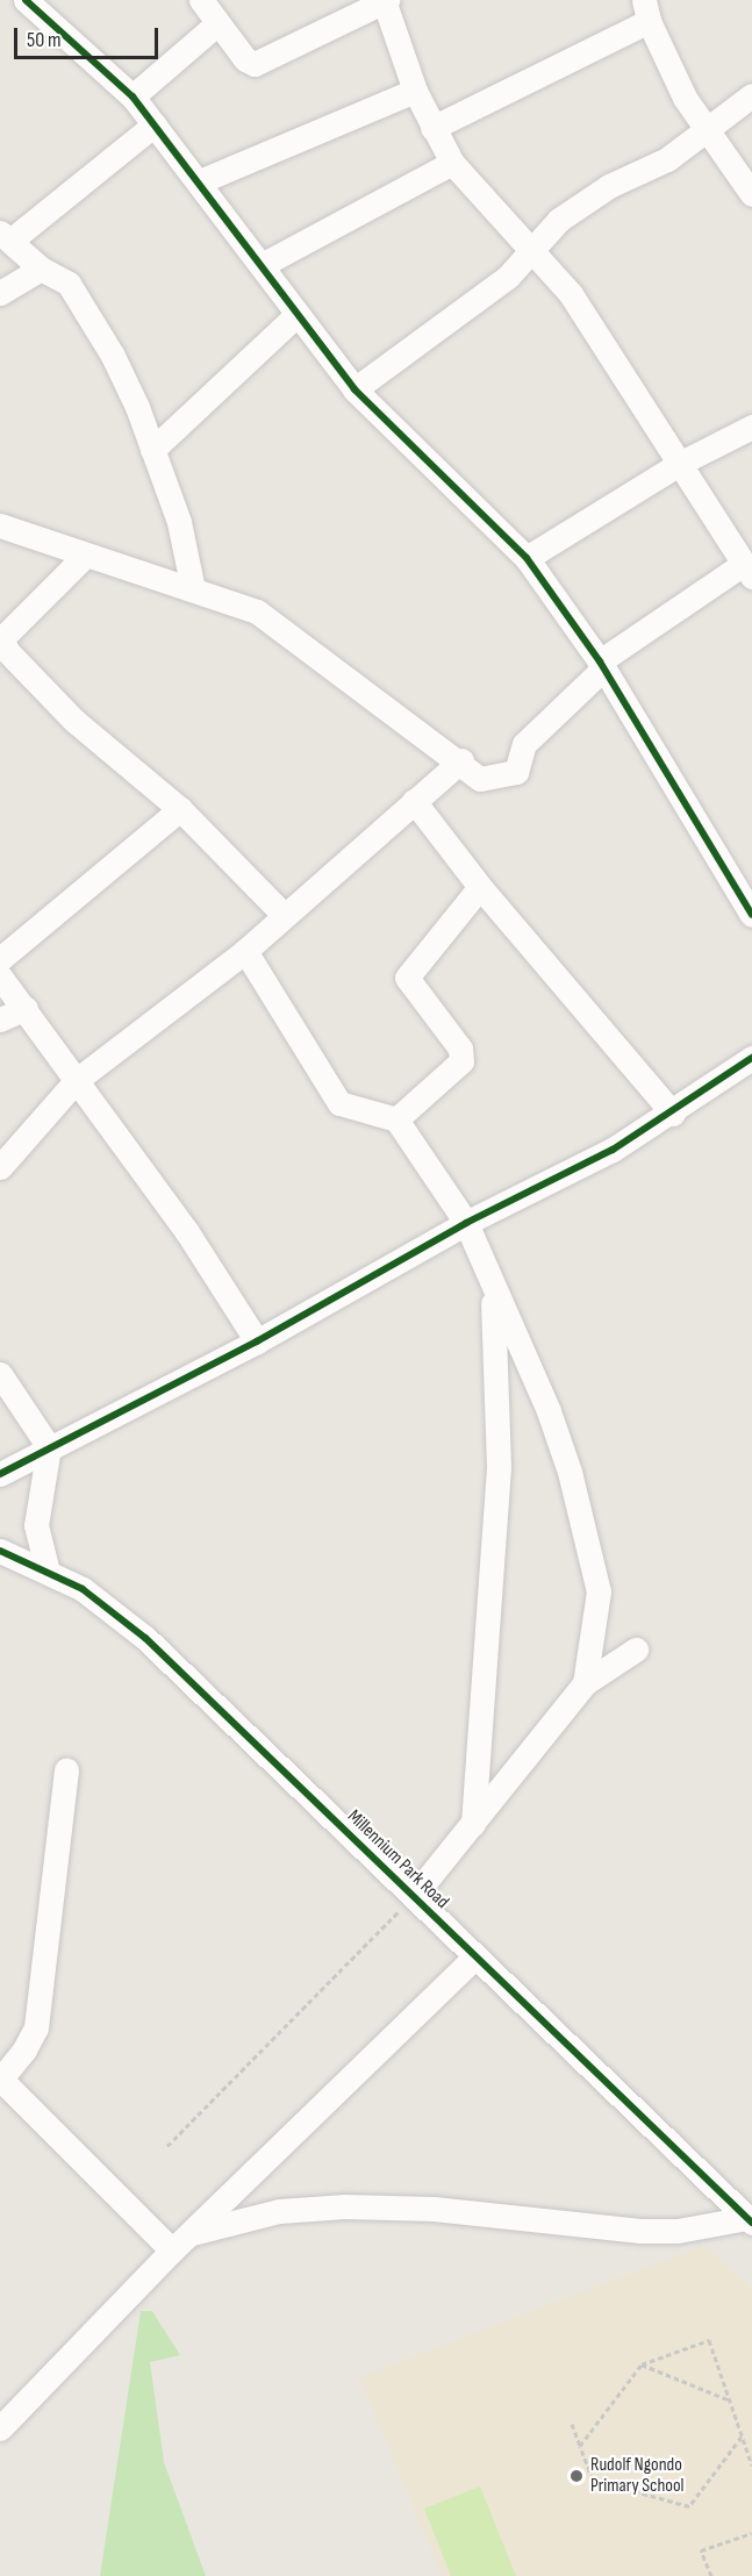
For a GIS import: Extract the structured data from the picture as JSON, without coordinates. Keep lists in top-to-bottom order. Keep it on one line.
{"streets":{"street":["Millennium Park Road"]},"places":["Rudolf Ngondo Primary School"],"scale_bar":"50 m"}
